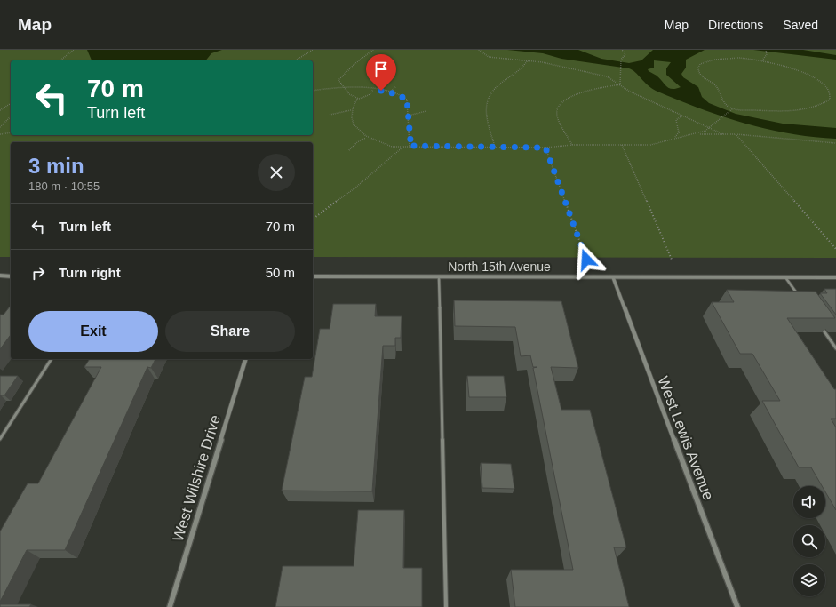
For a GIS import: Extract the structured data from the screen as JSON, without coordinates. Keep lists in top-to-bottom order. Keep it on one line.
{"streets":{"street":["North 15th Avenue","West Lewis Avenue","West Wilshire Drive"]},"crossings":[["North 15th Avenue","West Lewis Avenue"]],"page":{"header":"Map","nav":["Map","Directions","Saved"],"turn":["70 m","Turn left"],"heading":["3 min","180 m · 10:55"],"list":[{"name":"Turn left","value":"70 m"},{"name":"Turn right","value":"50 m"}],"buttons":["Exit","Share"]}}
